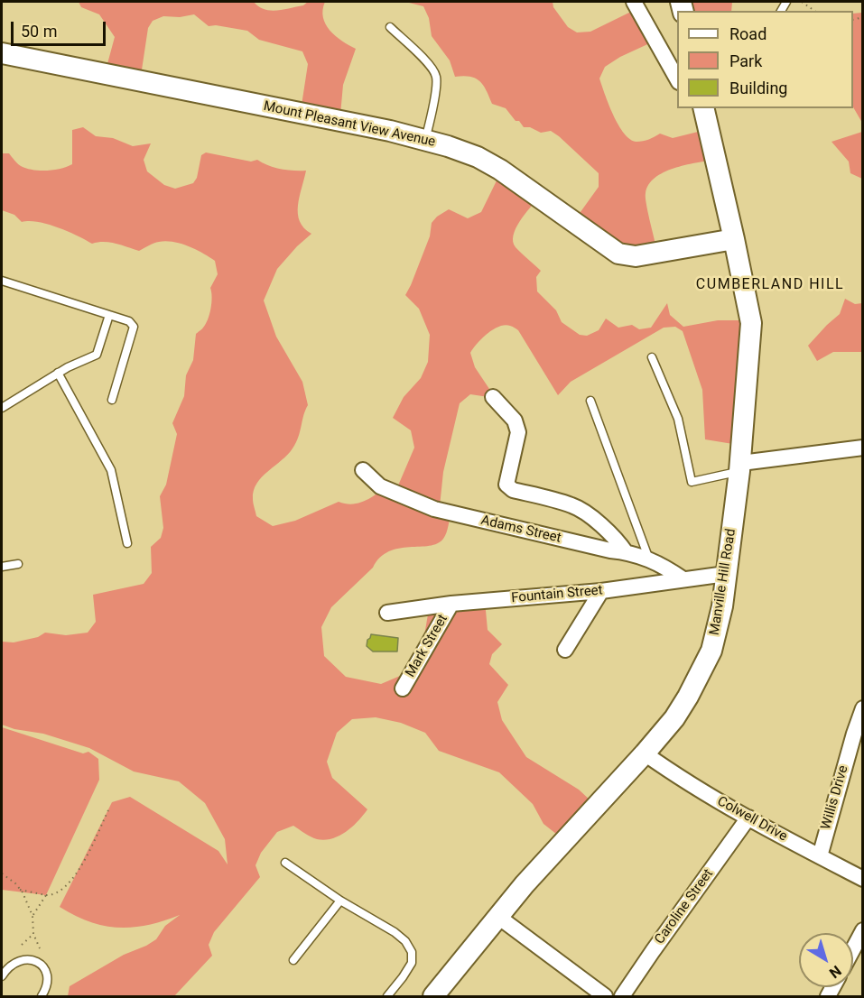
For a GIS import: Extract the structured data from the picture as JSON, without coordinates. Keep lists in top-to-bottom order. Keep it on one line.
{"streets":{"main road":["Mount Pleasant View Avenue","Manville Hill Road"],"street":["Adams Street","Fountain Street","Mark Street","Willis Drive","Colwell Drive","Caroline Street"]},"crossings":[["Mount Pleasant View Avenue","Manville Hill Road"],["Adams Street","Fountain Street"],["Manville Hill Road","Fountain Street"],["Manville Hill Road","Colwell Drive"],["Fountain Street","Mark Street"],["Willis Drive","Colwell Drive"],["Colwell Drive","Caroline Street"]],"districts":["CUMBERLAND HILL"],"legend":["Road","Park","Building"],"scale_bar":"50 m","north":"bottom right"}
